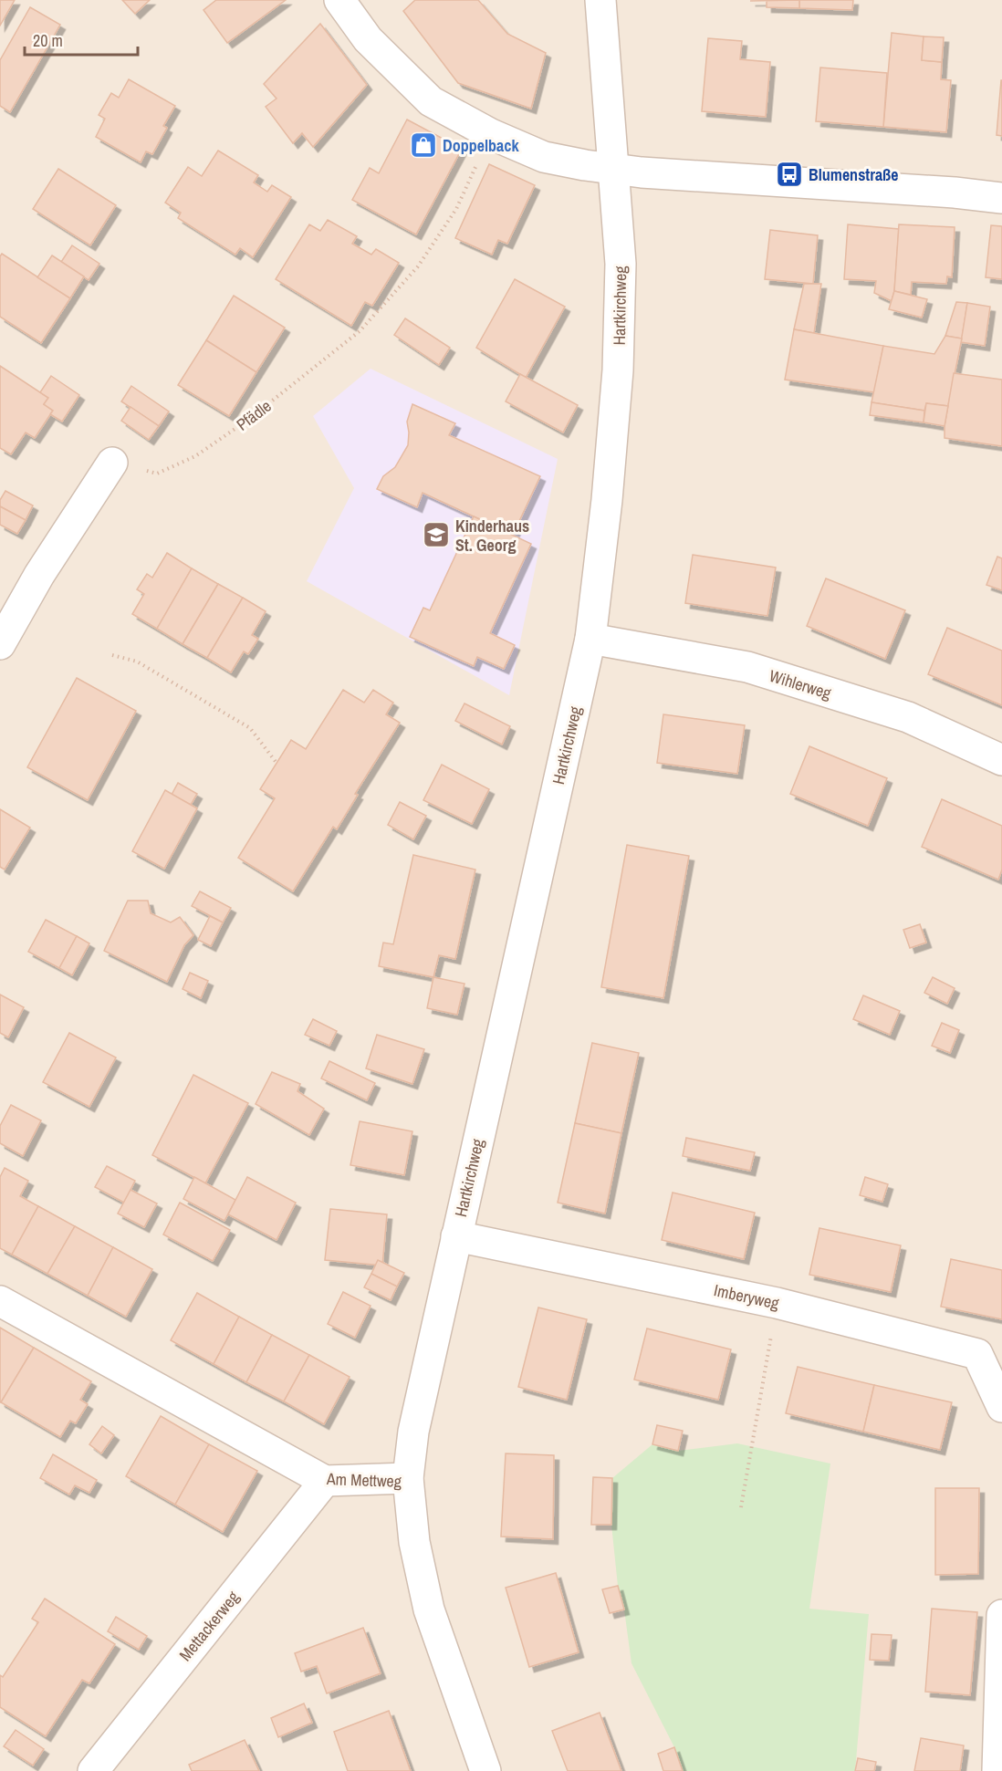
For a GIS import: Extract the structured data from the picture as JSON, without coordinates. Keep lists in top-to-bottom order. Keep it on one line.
{"streets":{"street":["Hartkirchweg","Wihlerweg","Imberyweg","Am Mettweg","Mettackerweg"],"path":["Pfädle"]},"crossings":[["Hartkirchweg","Wihlerweg"],["Hartkirchweg","Imberyweg"],["Hartkirchweg","Am Mettweg"],["Am Mettweg","Mettackerweg"]],"places":{"shop":["Doppelback"],"bus stop":["Blumenstraße"],"school or university":["Kinderhaus St. Georg"]},"scale_bar":"20 m"}
